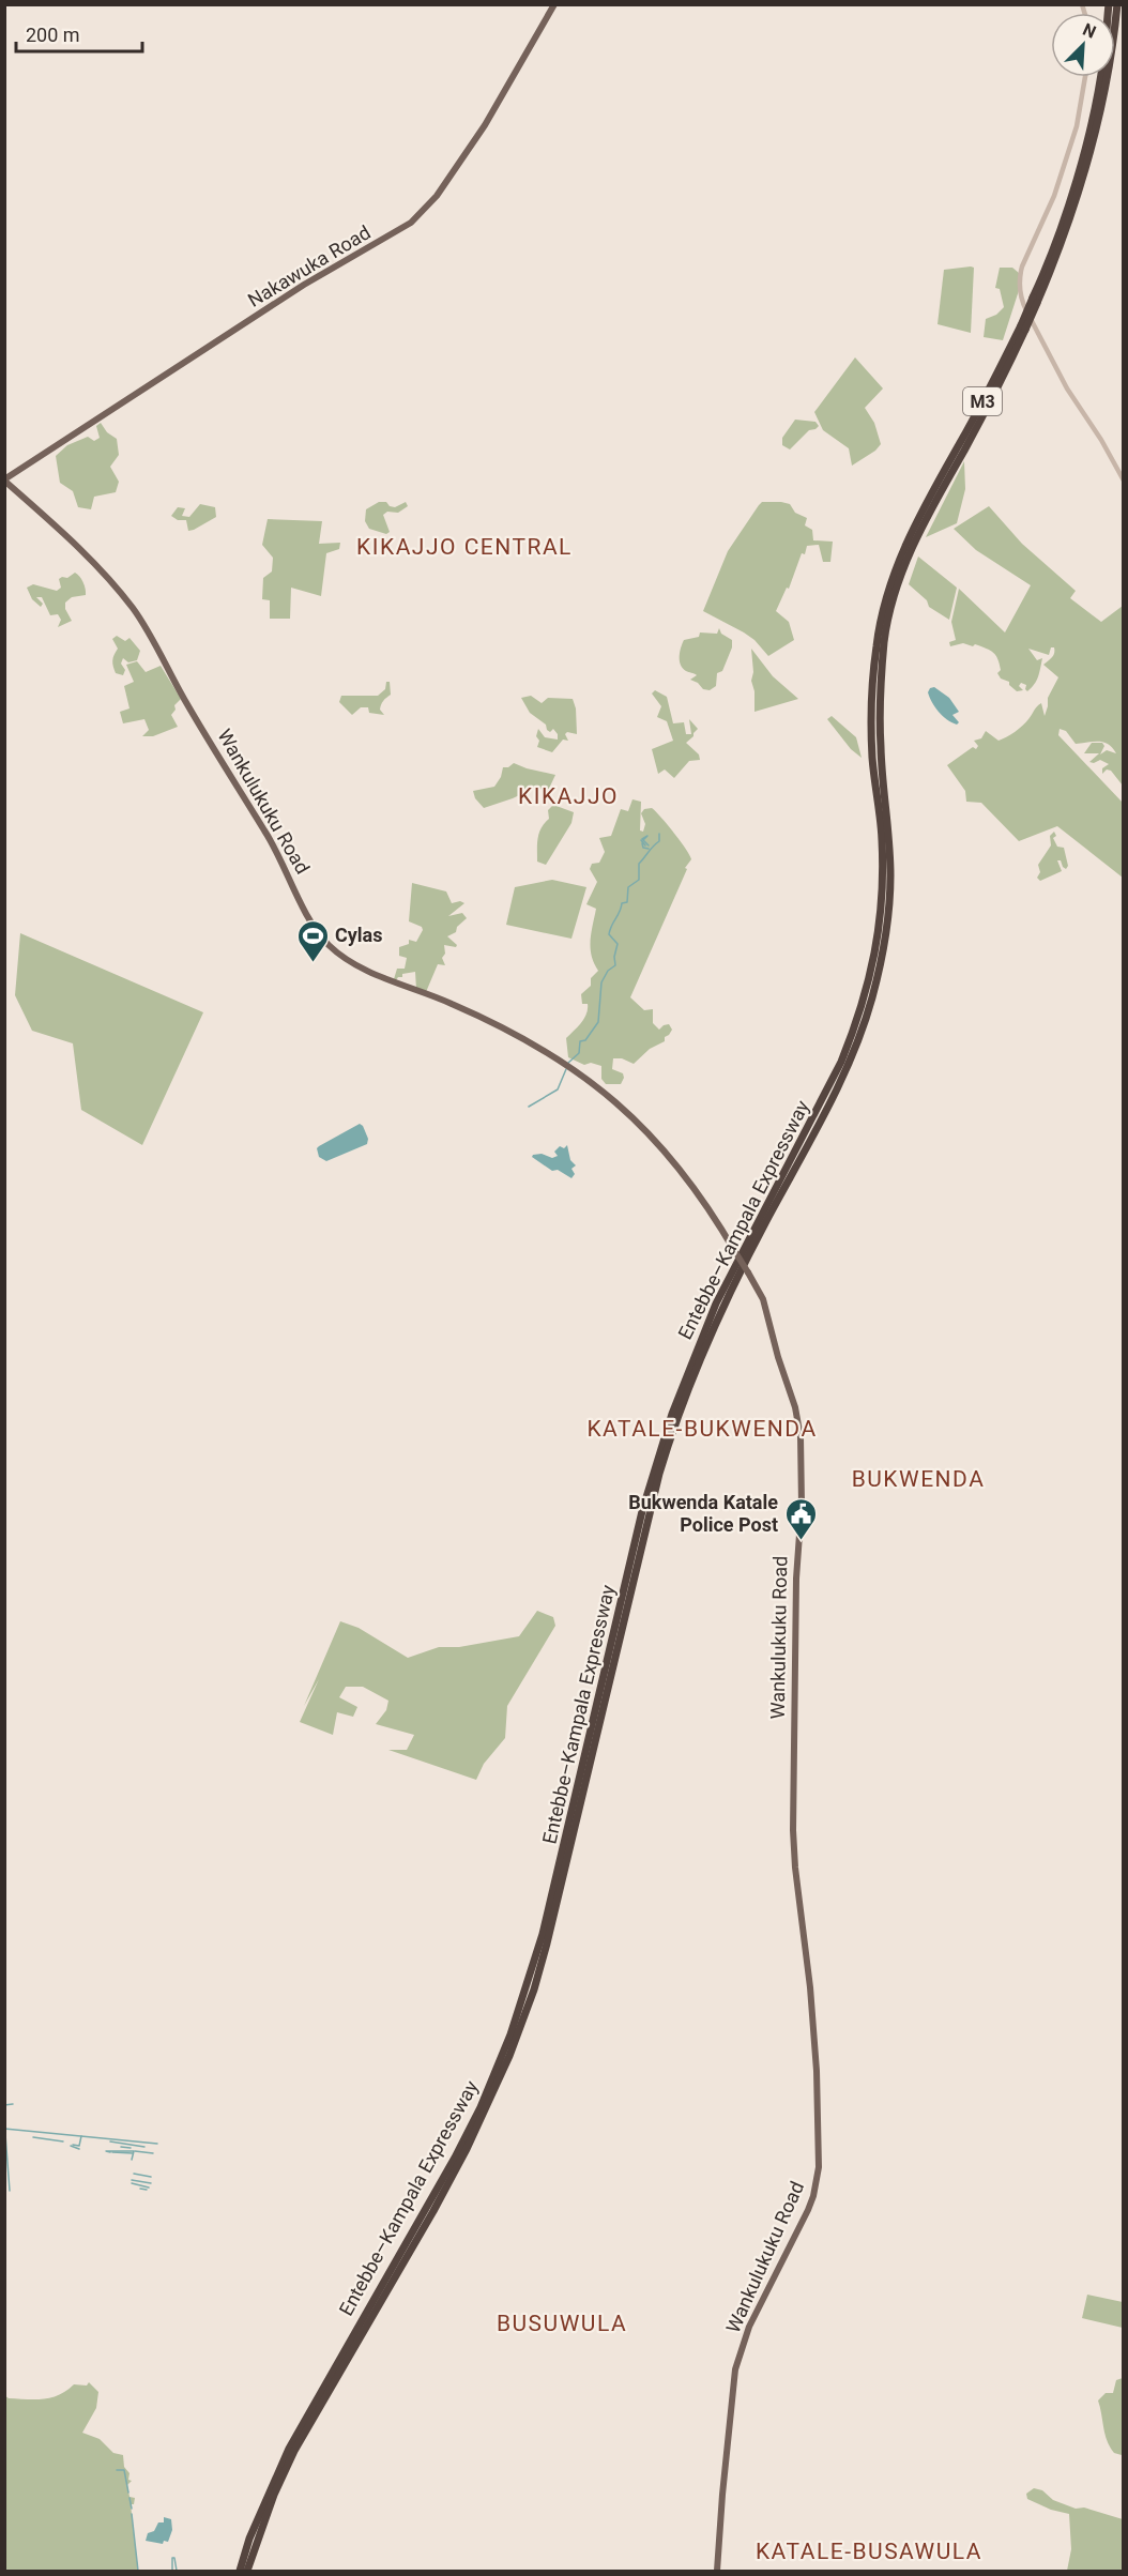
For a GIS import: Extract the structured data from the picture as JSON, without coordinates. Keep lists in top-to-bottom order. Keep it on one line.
{"streets":{"highway":["M3","Entebbe–Kampala Expressway"],"main road":["Nakawuka Road","Wankulukuku Road"]},"crossings":[["Nakawuka Road","Wankulukuku Road"]],"districts":["KIKAJJO CENTRAL","KIKAJJO","KATALE-BUKWENDA","BUKWENDA","BUSUWULA","KATALE-BUSAWULA"],"places":{"sports":["Cylas"],"public building":["Bukwenda Katale Police Post"]},"scale_bar":"200 m","north":"top right"}
